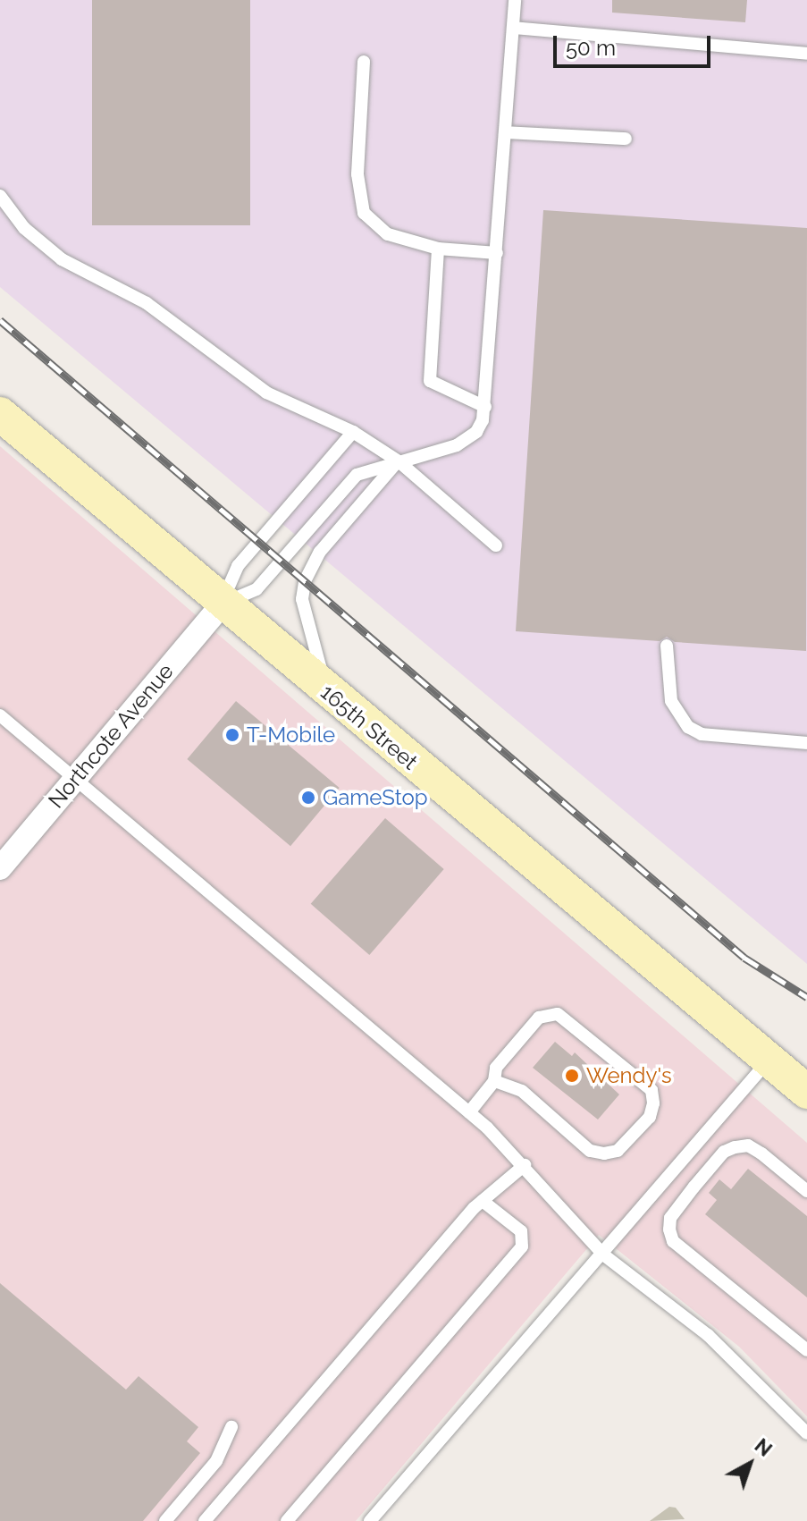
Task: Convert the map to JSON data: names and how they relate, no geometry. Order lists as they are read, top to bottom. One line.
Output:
{"streets":{"main road":["165th Street"],"street":["Northcote Avenue"]},"crossings":[["165th Street","Northcote Avenue"]],"places":["T-Mobile","GameStop","Wendy's"],"scale_bar":"50 m","north":"top right"}
